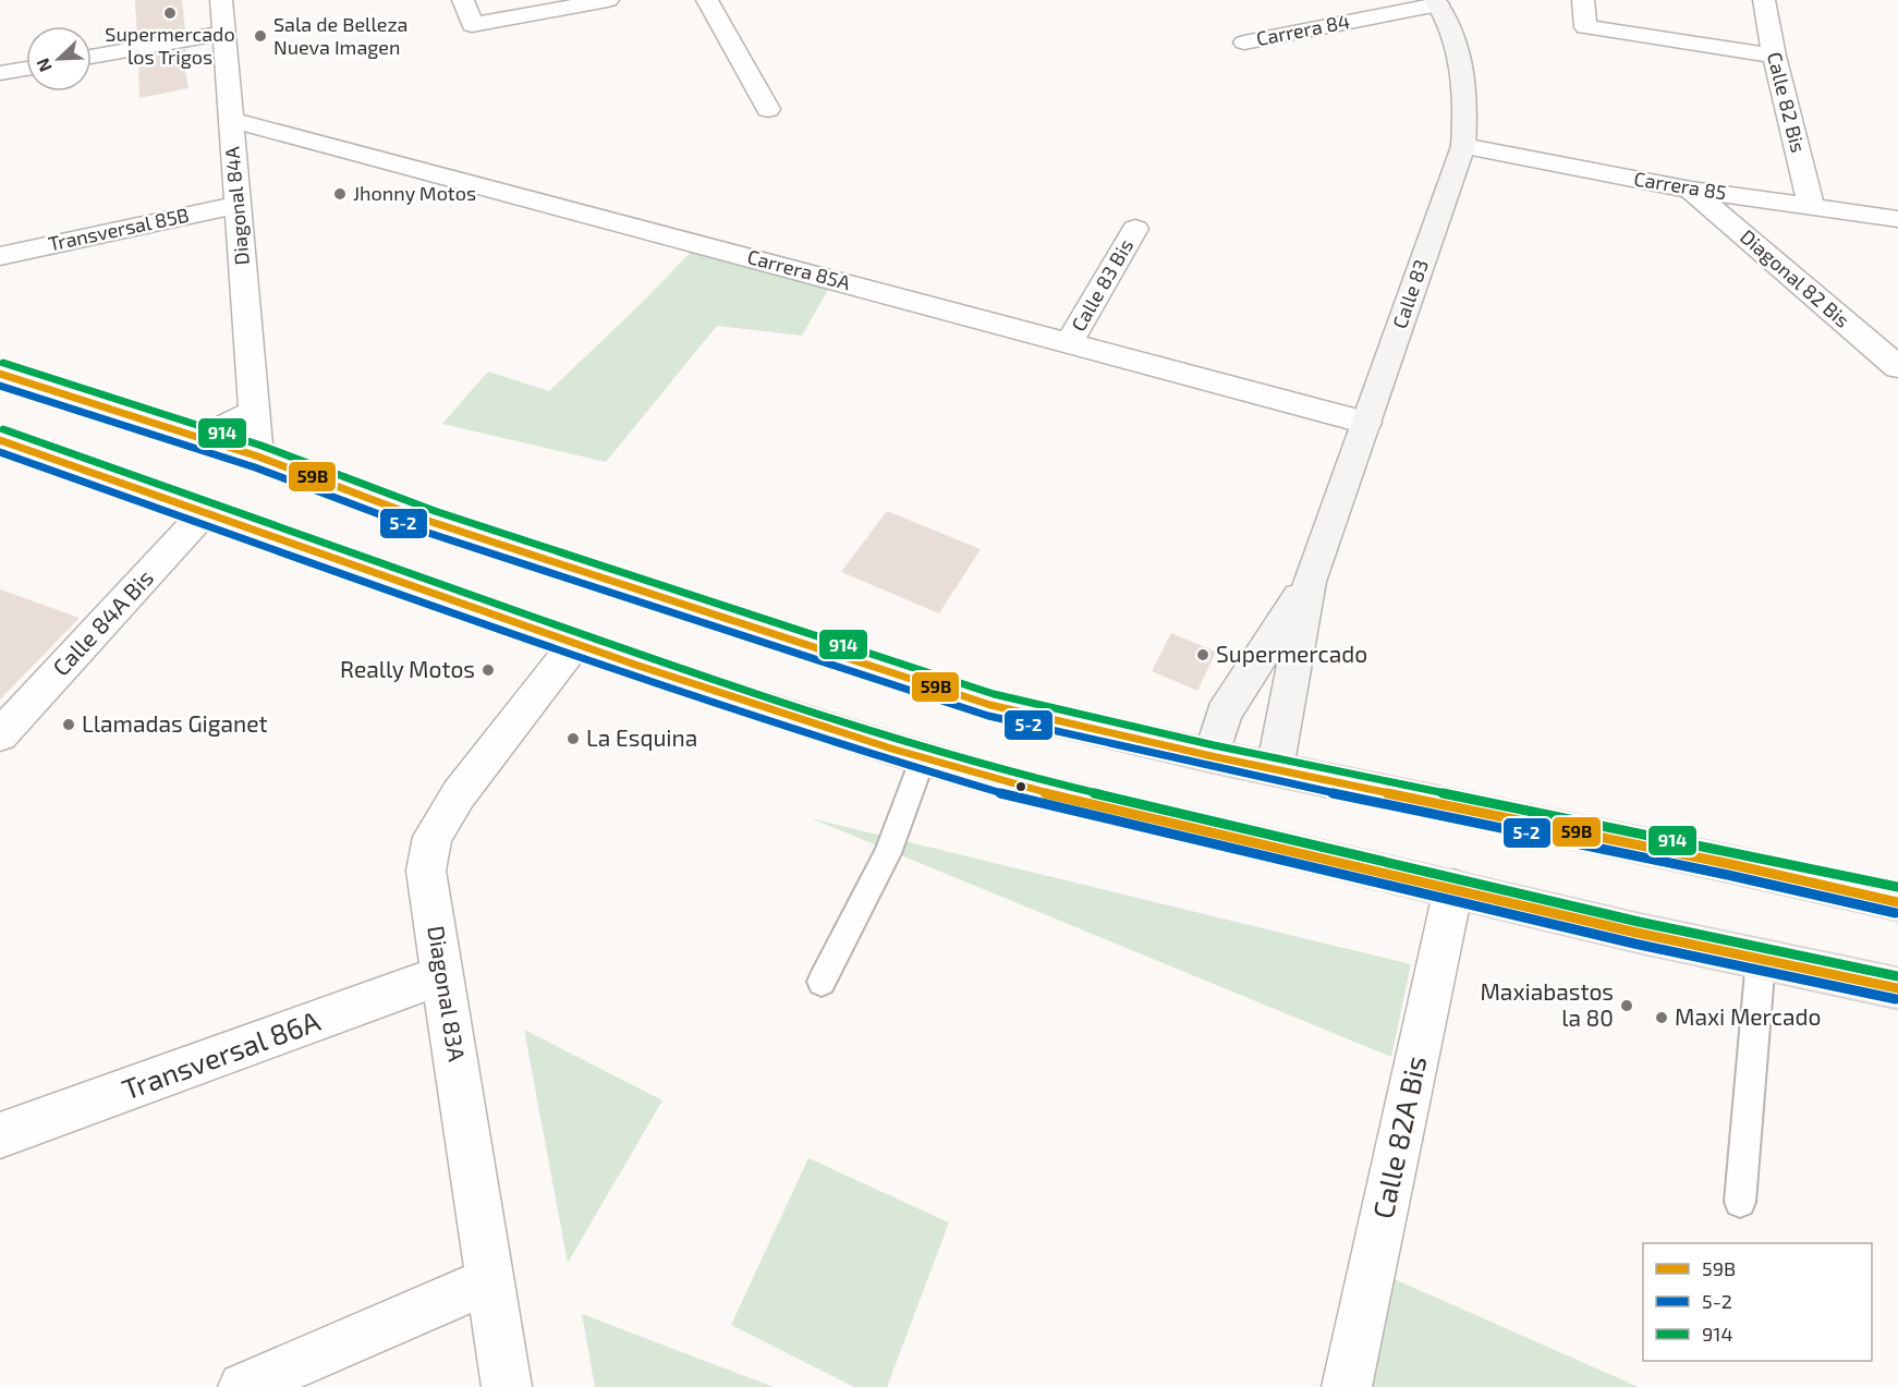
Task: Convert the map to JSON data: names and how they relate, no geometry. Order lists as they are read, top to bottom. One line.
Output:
{"streets":{"street":["Carrera 84","Calle 82 Bis","Carrera 85","Diagonal 84A","Transversal 85B","Carrera 85A","Diagonal 82 Bis","Calle 83 Bis","Calle 83","Calle 84A Bis","Diagonal 83A","Transversal 86A","Calle 82A Bis"]},"crossings":[["Carrera 84","Calle 83"],["Calle 82 Bis","Carrera 85"],["Carrera 85","Diagonal 82 Bis"],["Carrera 85","Calle 83"],["Diagonal 84A","Transversal 85B"],["Diagonal 84A","Carrera 85A"],["Carrera 85A","Calle 83 Bis"],["Carrera 85A","Calle 83"],["Diagonal 83A","Transversal 86A"]],"places":["Supermercado los Trigos","Sala de Belleza Nueva Imagen","Jhonny Motos","Supermercado","Really Motos","Llamadas Giganet","La Esquina","Maxiabastos la 80","Maxi Mercado"],"lines":["transit line 914","transit line 59B","transit line 5-2"],"legend":["59B","5-2","914"],"north":"bottom left"}
